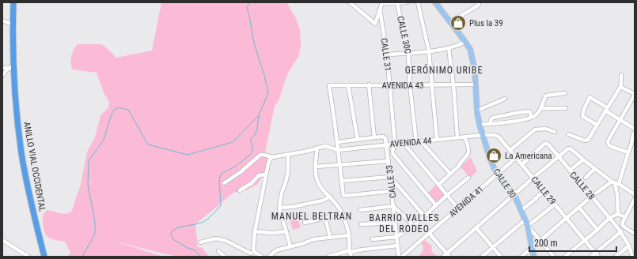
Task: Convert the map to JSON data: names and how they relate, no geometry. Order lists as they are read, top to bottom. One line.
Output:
{"streets":{"highway":["ANILLO VIAL OCCIDENTAL"],"main road":["CALLE 30"],"street":["CALLE 30C","CALLE 31","AVENIDA 43","AVENIDA 44","CALLE 33","CALLE 28","CALLE 29","AVENIDA 41"]},"crossings":[["CALLE 30C","AVENIDA 43"],["CALLE 30C","AVENIDA 44"],["CALLE 31","AVENIDA 43"],["CALLE 31","AVENIDA 44"],["AVENIDA 43","CALLE 30"],["AVENIDA 44","CALLE 33"],["AVENIDA 44","CALLE 30"],["AVENIDA 44","CALLE 29"],["CALLE 30","CALLE 29"],["CALLE 30","AVENIDA 41"],["CALLE 28","CALLE 29"],["CALLE 29","AVENIDA 41"]],"districts":["GERÓNIMO URIBE","MANUEL BELTRAN","BARRIO VALLES DEL RODEO"],"places":{"shop":["Plus la 39","La Americana"]},"scale_bar":"200 m"}
